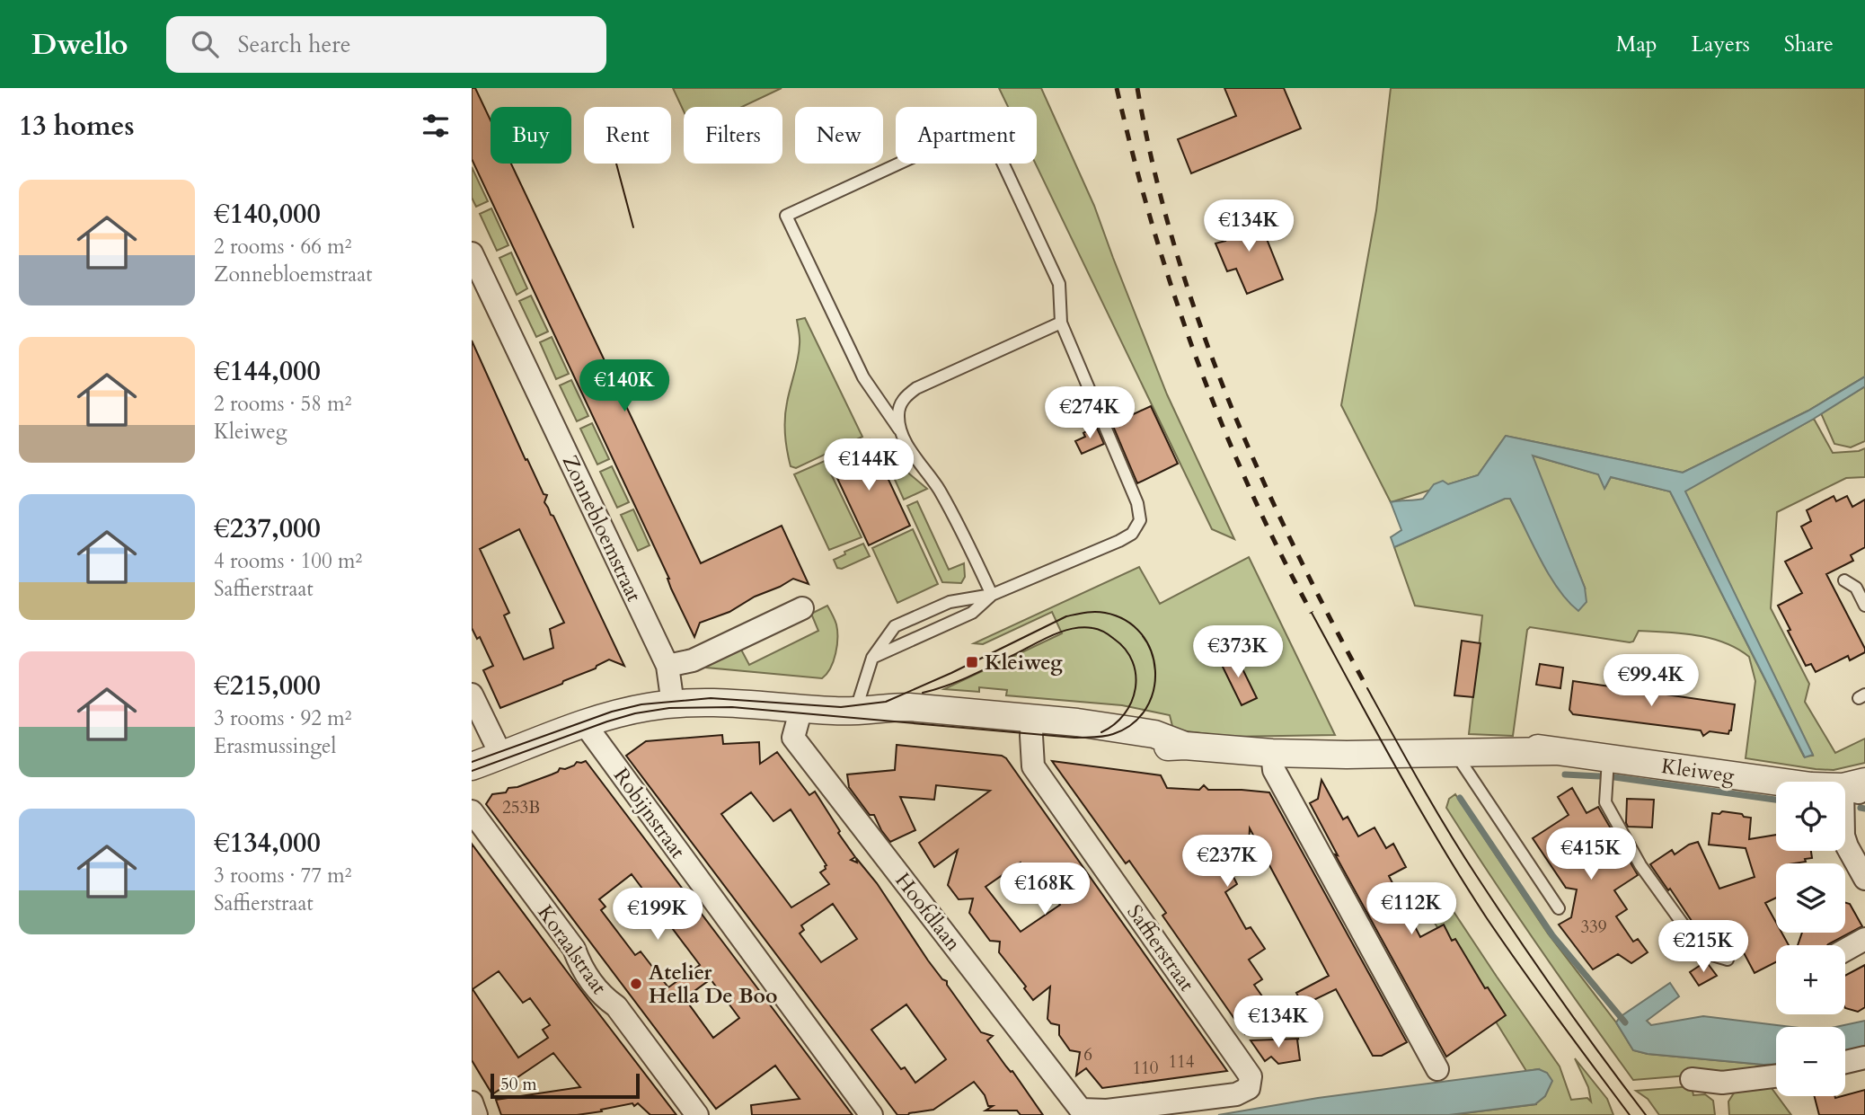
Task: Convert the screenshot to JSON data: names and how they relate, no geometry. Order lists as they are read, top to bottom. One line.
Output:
{"streets":{"street":["Zonnebloemstraat","Kleiweg","Robijnstraat","Hoofdlaan","Saffierstraat","Koraalstraat"]},"crossings":[["Zonnebloemstraat","Kleiweg"],["Kleiweg","Robijnstraat"],["Kleiweg","Hoofdlaan"],["Kleiweg","Saffierstraat"],["Hoofdlaan","Saffierstraat"]],"places":{"transit":["Kleiweg"],"other":["Atelier Hella De Boo"]},"house_numbers":["253B","339","6","114","110"],"scale_bar":"50 m","page":{"header":"Dwello","search":"Search here","nav":["Map","Layers","Share"],"heading":"13 homes","chip":["Buy","Rent","Filters","New","Apartment"],"list":[{"name":"€140,000","note":"2 rooms · 66 m² · Zonnebloemstraat"},{"name":"€144,000","note":"2 rooms · 58 m² · Kleiweg"},{"name":"€237,000","note":"4 rooms · 100 m² · Saffierstraat"},{"name":"€215,000","note":"3 rooms · 92 m² · Erasmussingel"},{"name":"€134,000","note":"3 rooms · 77 m² · Saffierstraat"}],"price":["€134K","€140K","€274K","€144K","€373K","€99.4K","€415K","€237K","€168K","€112K","€199K","€215K","€134K"],"map_buttons":["+","−"],"scale":"50 m"}}
